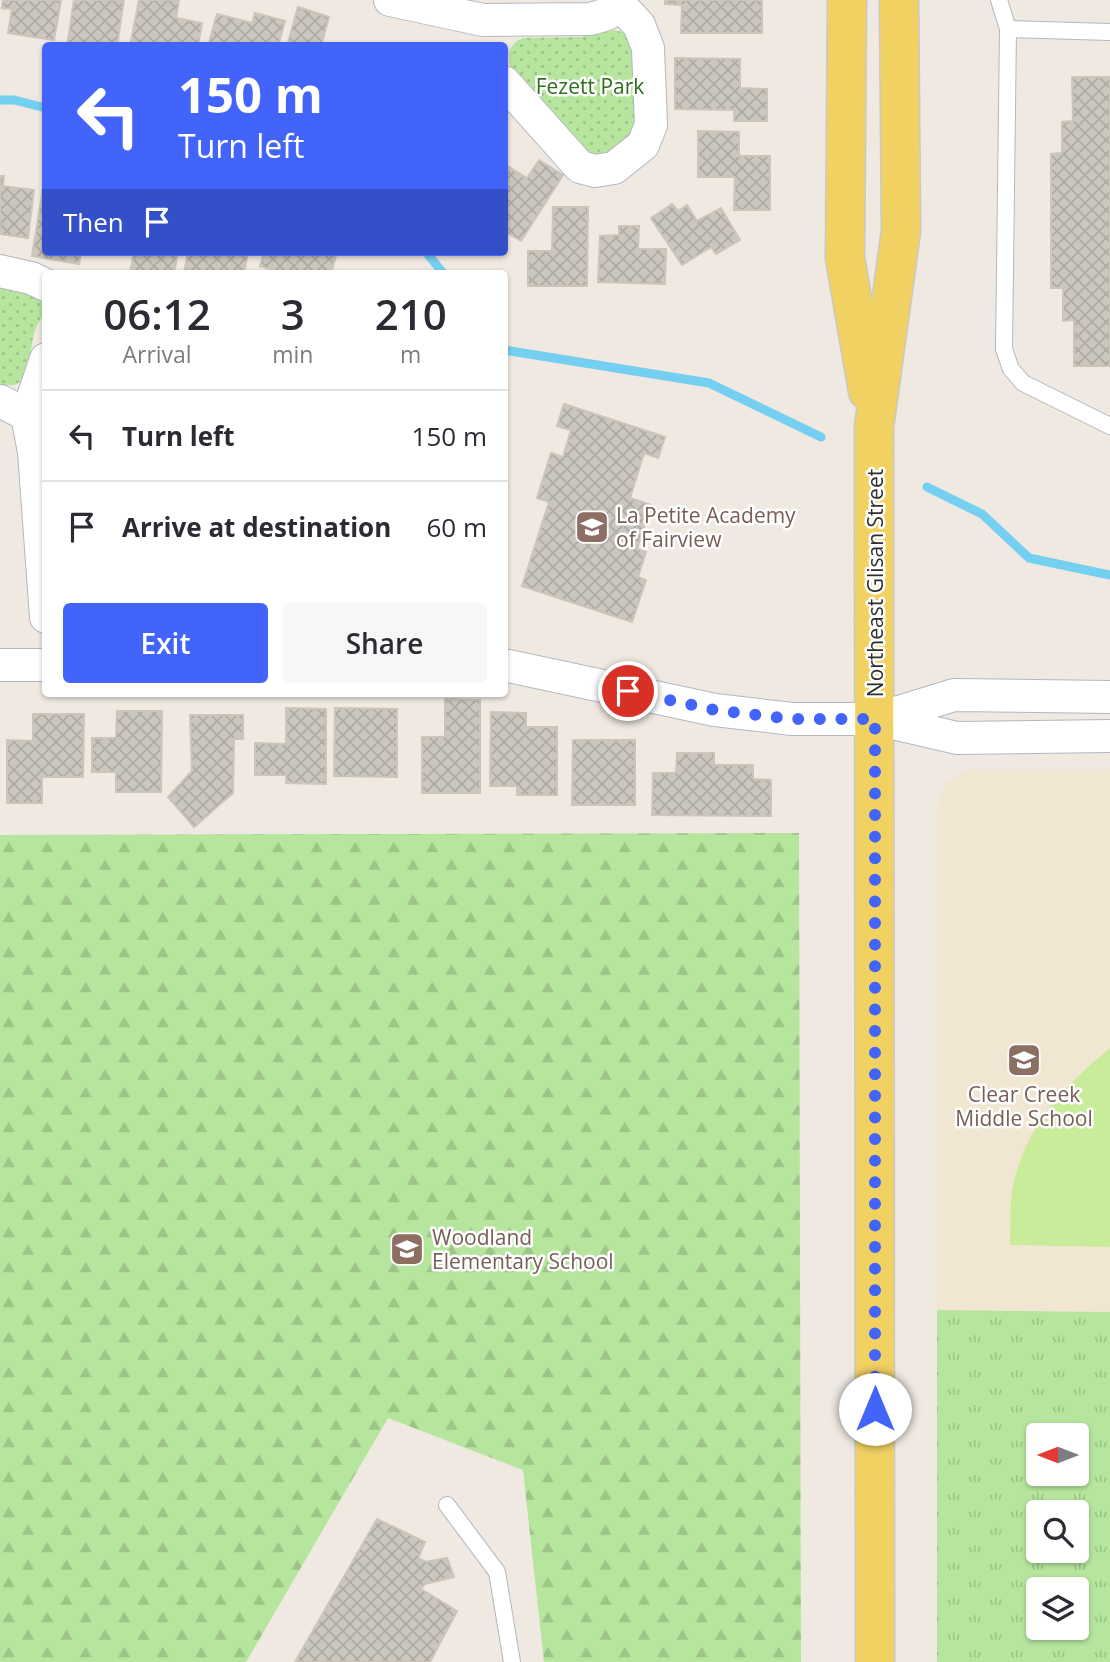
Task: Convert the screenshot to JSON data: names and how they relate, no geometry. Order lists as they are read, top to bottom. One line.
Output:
{"streets":{"main road":["Northeast Glisan Street"]},"parks":["Fezett Park"],"places":{"school or university":["La Petite Academy of Fairview","Clear Creek Middle School","Woodland Elementary School"]},"north":"left","page":{"turn":["150 m","Turn left"],"then":"Then","eta":["06:12","Arrival","3","min","210","m"],"list":[{"name":"Turn left","value":"150 m"},{"name":"Arrive at destination","value":"60 m"}],"buttons":["Exit","Share"]}}
